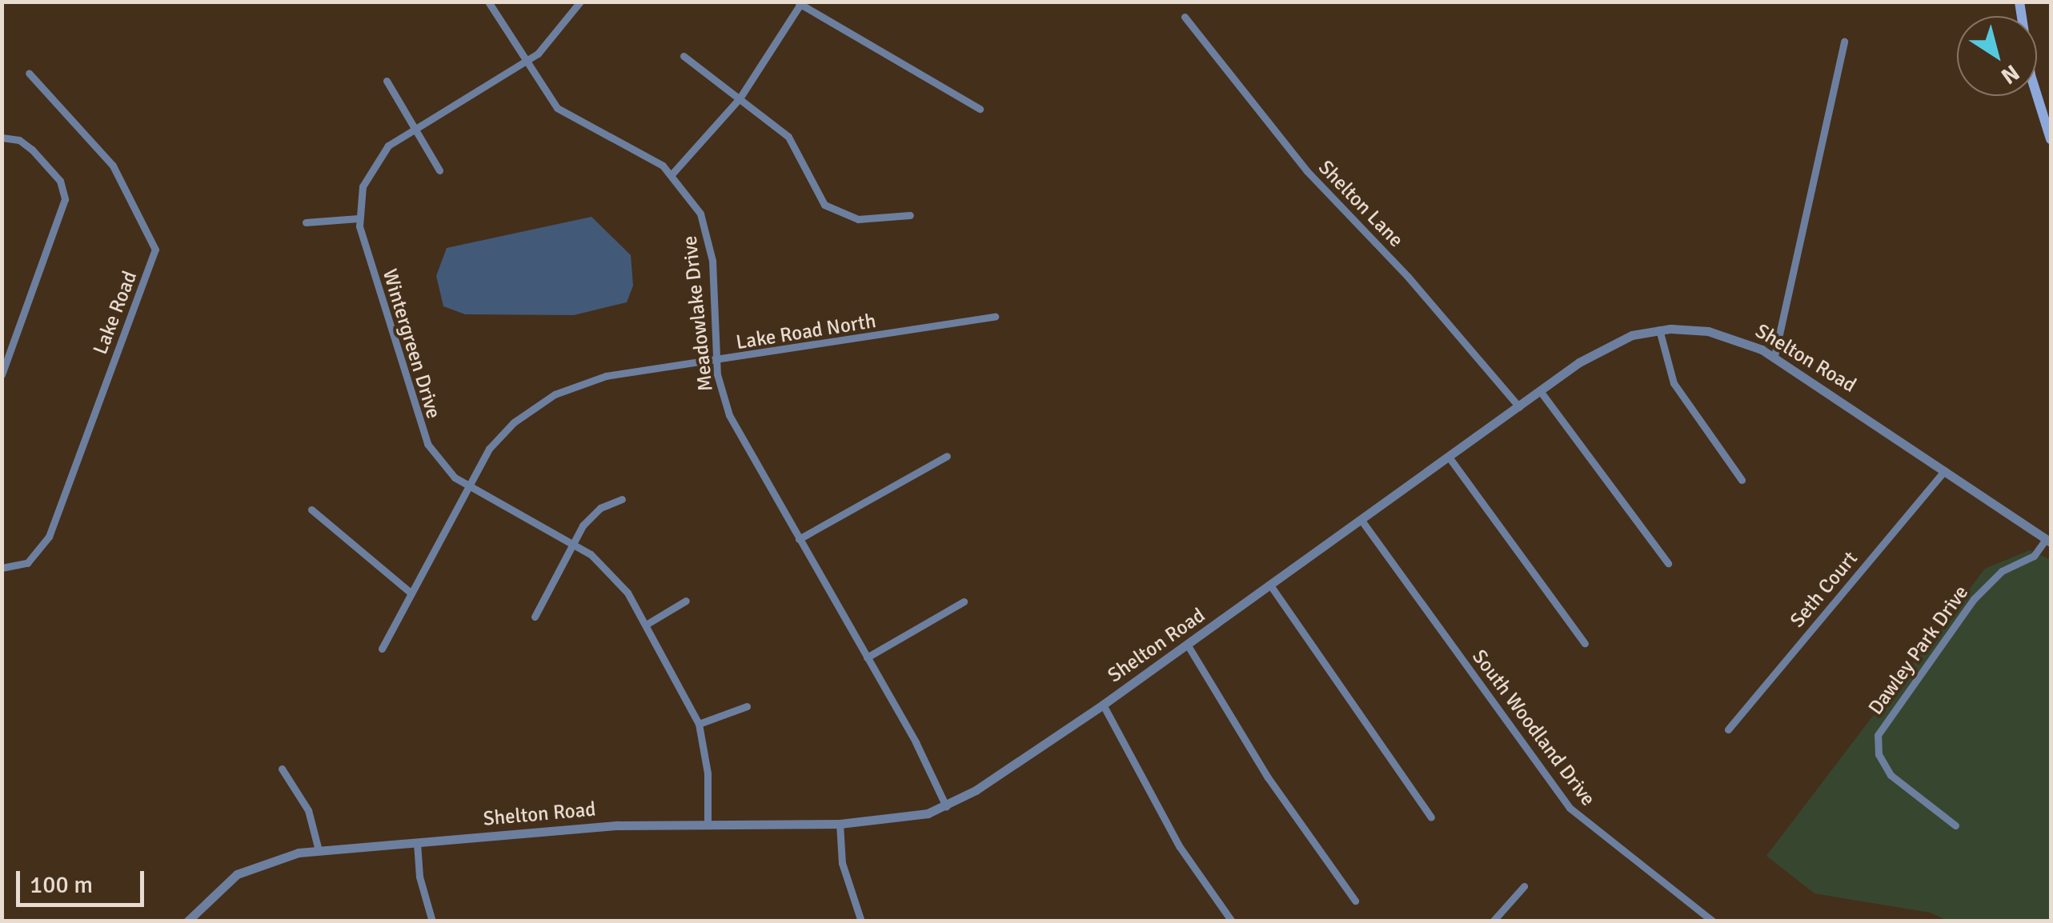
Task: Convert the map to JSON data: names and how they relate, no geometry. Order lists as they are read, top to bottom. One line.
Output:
{"streets":{"street":["Shelton Lane","Lake Road","Meadowlake Drive","Lake Road North","Wintergreen Drive","Shelton Road","Seth Court","Dawley Park Drive","South Woodland Drive"]},"crossings":[["Shelton Lane","Shelton Road"],["Meadowlake Drive","Lake Road North"],["Meadowlake Drive","Wintergreen Drive"],["Meadowlake Drive","Shelton Road"],["Lake Road North","Wintergreen Drive"],["Wintergreen Drive","Shelton Road"],["Shelton Road","Seth Court"],["Shelton Road","Dawley Park Drive"],["Shelton Road","South Woodland Drive"]],"scale_bar":"100 m","north":"bottom right"}
